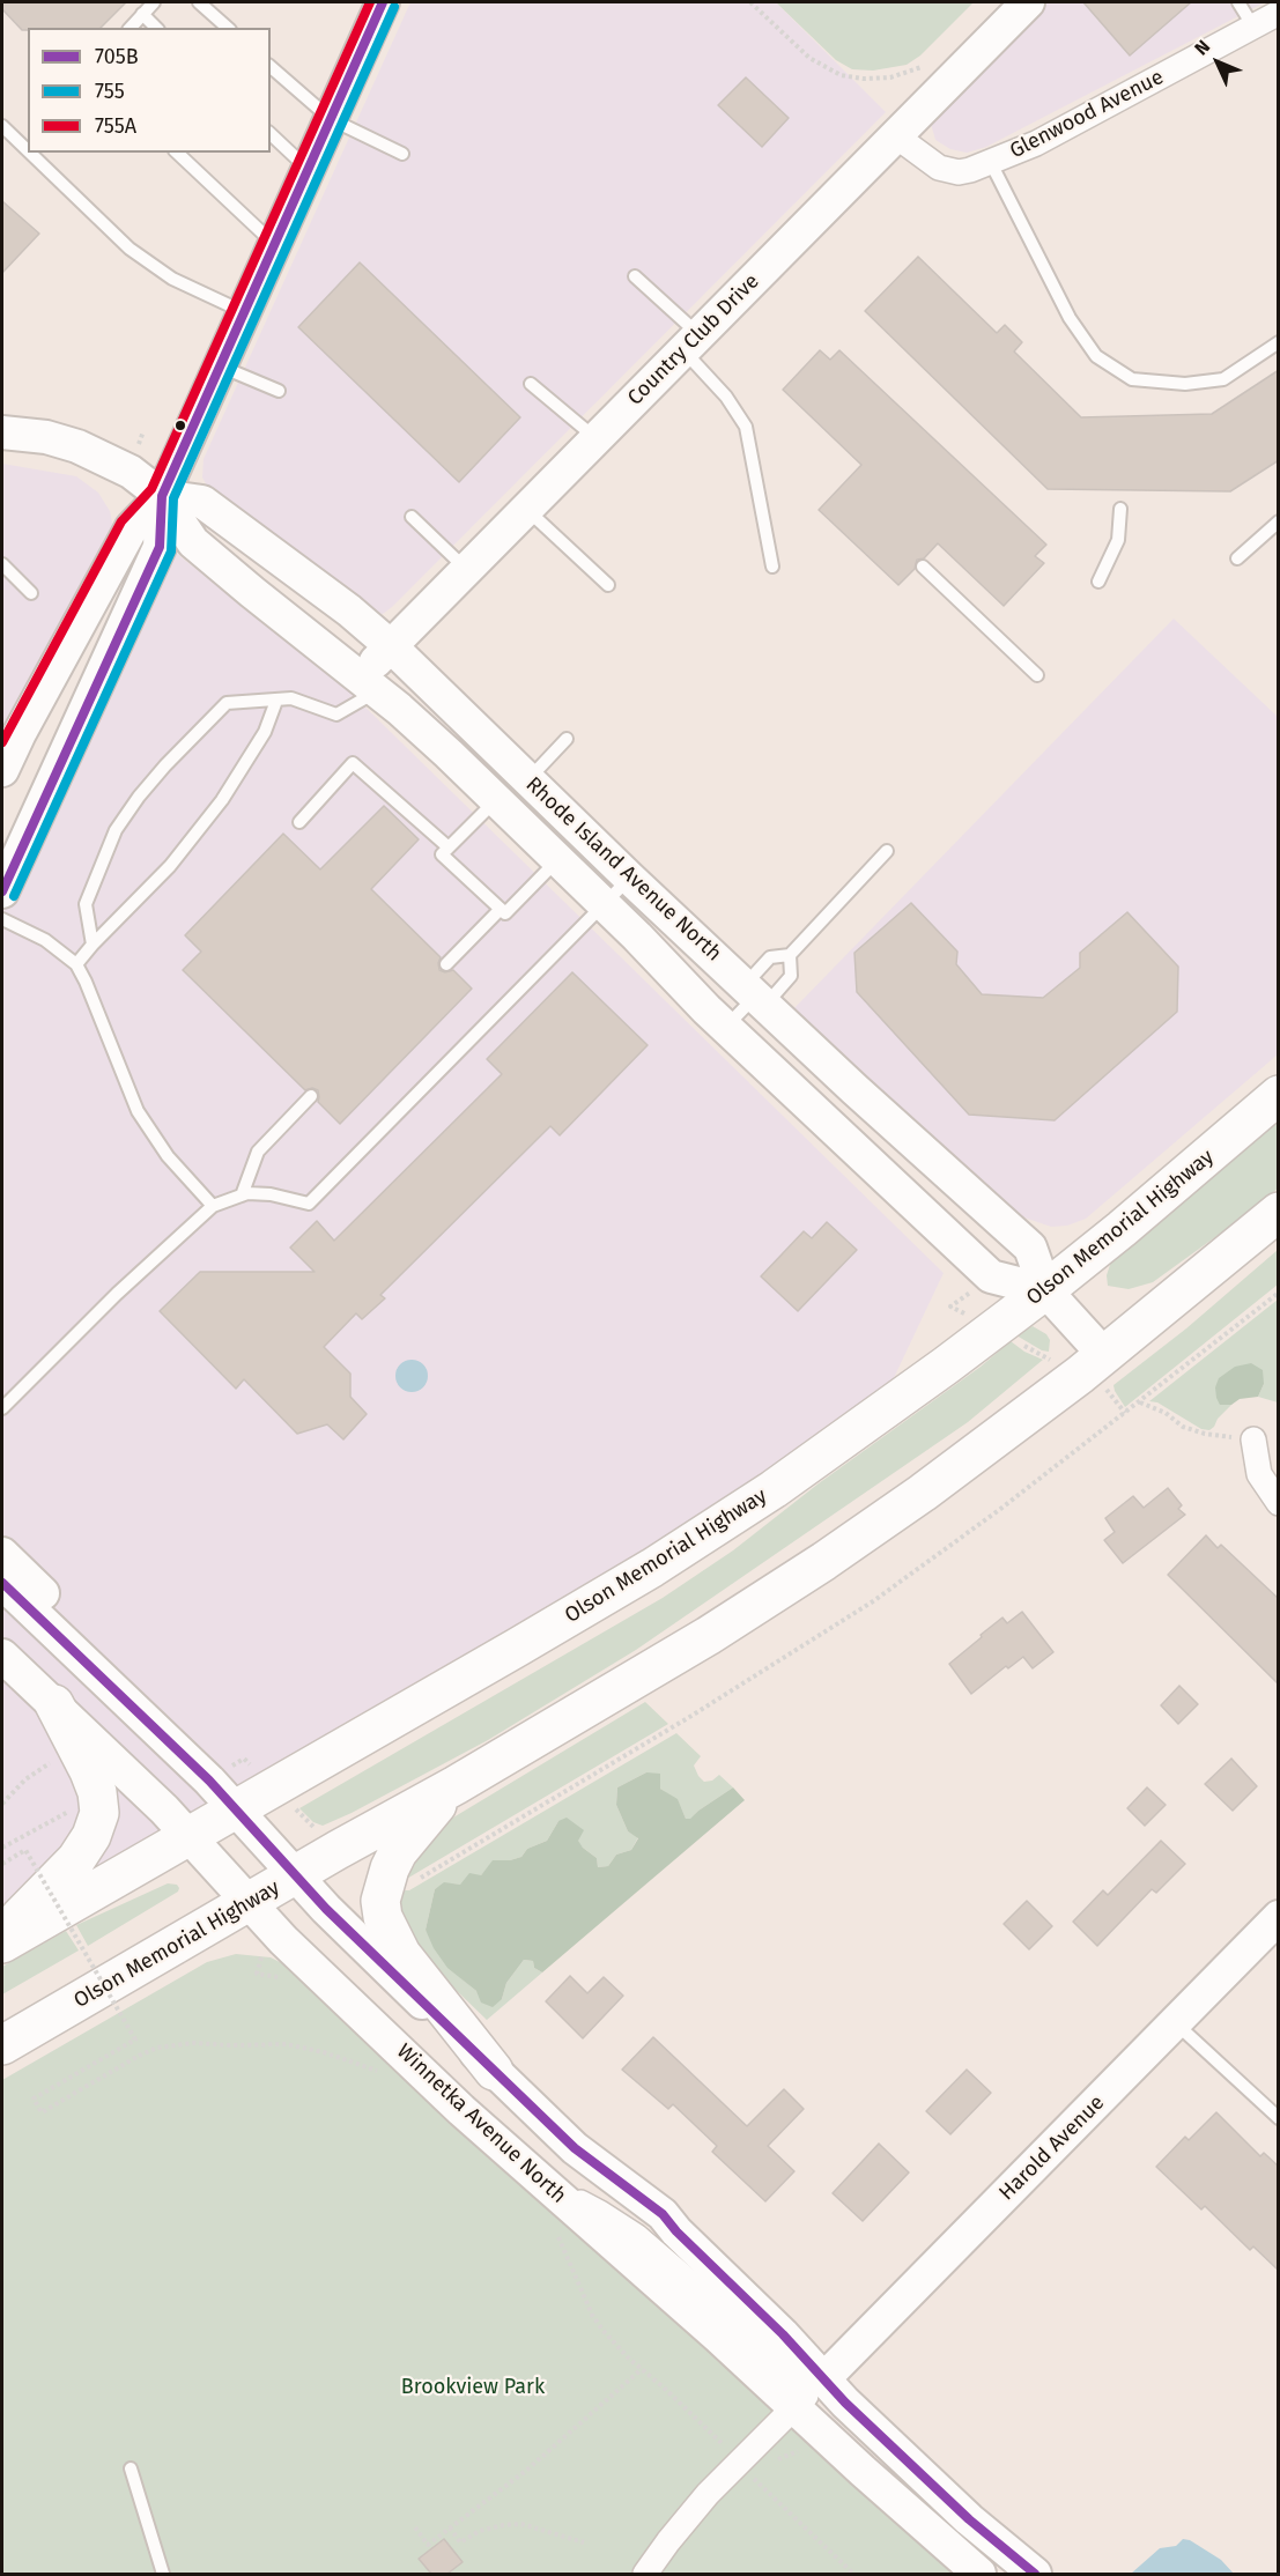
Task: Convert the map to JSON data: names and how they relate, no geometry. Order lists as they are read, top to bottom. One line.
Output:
{"streets":{"highway":["Olson Memorial Highway"],"street":["Glenwood Avenue","Country Club Drive","Rhode Island Avenue North","Winnetka Avenue North","Harold Avenue"]},"crossings":[["Glenwood Avenue","Country Club Drive"],["Country Club Drive","Rhode Island Avenue North"],["Rhode Island Avenue North","Olson Memorial Highway"],["Olson Memorial Highway","Winnetka Avenue North"]],"parks":["Brookview Park"],"lines":["transit line 705B","transit line 755A","transit line 755"],"legend":["705B","755","755A"],"north":"top left"}
